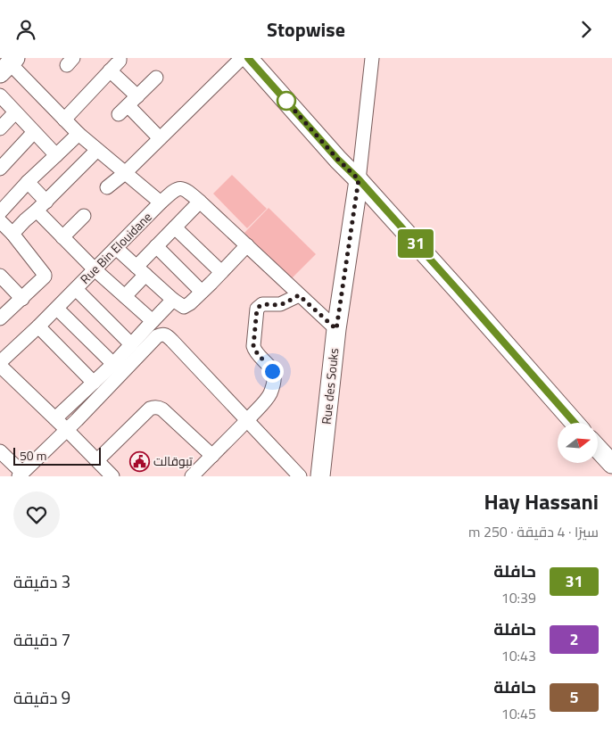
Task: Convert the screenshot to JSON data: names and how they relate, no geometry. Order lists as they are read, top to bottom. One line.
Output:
{"streets":{"street":["Rue Bin Elouidane","Rue des Souks"]},"places":{"public building":["تبوقالت"]},"lines":["bus line 31"],"scale_bar":"50 m","north":"right","page":{"header":"Stopwise","on_map":"31","scale":"50 m","heading":["Hay Hassani","سيرًا · 4 دقيقة · 250 m"],"list":[{"mark":"31","name":"حافلة","note":"10:39","value":"3 دقيقة"},{"mark":"2","name":"حافلة","note":"10:43","value":"7 دقيقة"},{"mark":"5","name":"حافلة","note":"10:45","value":"9 دقيقة"}]}}
